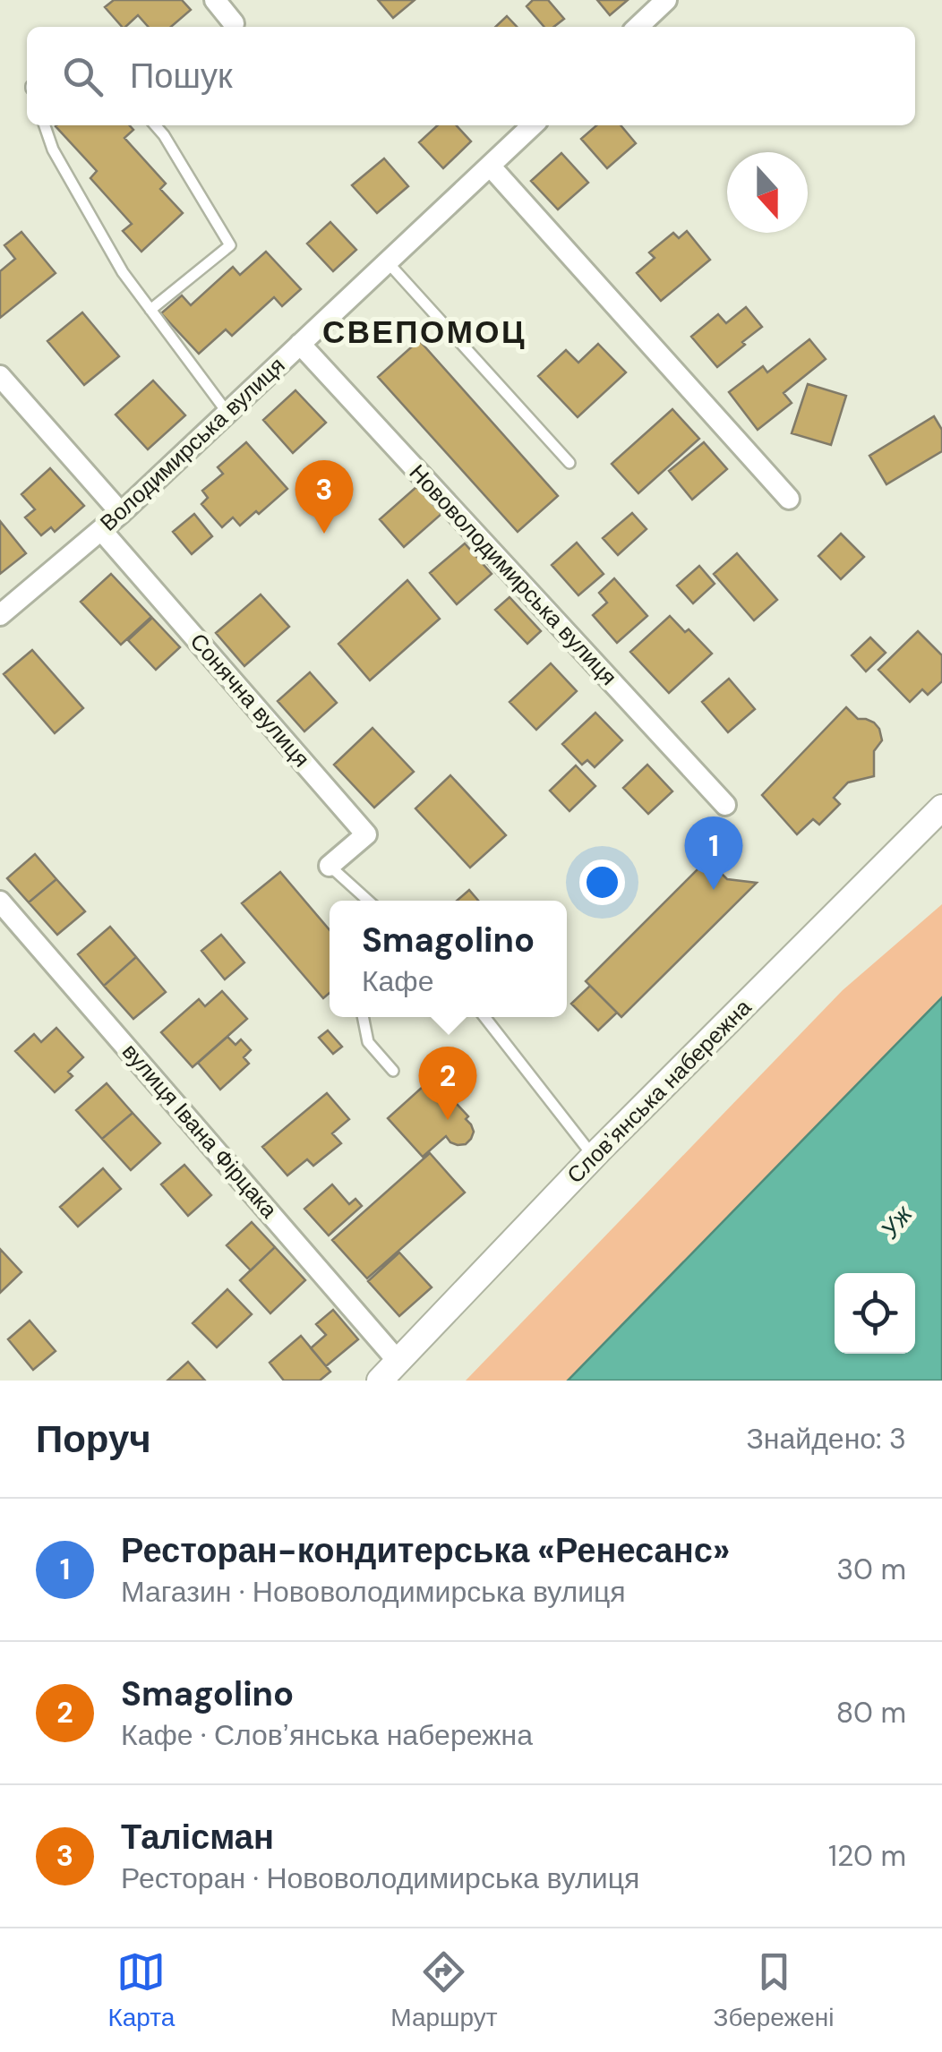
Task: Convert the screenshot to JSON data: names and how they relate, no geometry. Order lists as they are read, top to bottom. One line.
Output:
{"streets":{"street":["Володимирська вулиця","Нововолодимирська вулиця","Сонячна вулиця","Словʼянська набережна","вулиця Івана Фірцака"]},"crossings":[["Володимирська вулиця","Нововолодимирська вулиця"],["Володимирська вулиця","Сонячна вулиця"],["Словʼянська набережна","вулиця Івана Фірцака"]],"districts":["СВЕПОМОЦ"],"water":["Уж"],"north":"bottom","page":{"search":"Пошук","pins":["3","1","2"],"popup":["Smagolino","Кафе"],"heading":["Поруч","Знайдено: 3"],"list":[{"mark":"1","name":"Ресторан-кондитерська «Ренесанс»","note":"Магазин · Нововолодимирська вулиця","value":"30 m"},{"mark":"2","name":"Smagolino","note":"Кафе · Словʼянська набережна","value":"80 m"},{"mark":"3","name":"Талісман","note":"Ресторан · Нововолодимирська вулиця","value":"120 m"}],"nav":["Карта","Маршрут","Збережені"]}}
